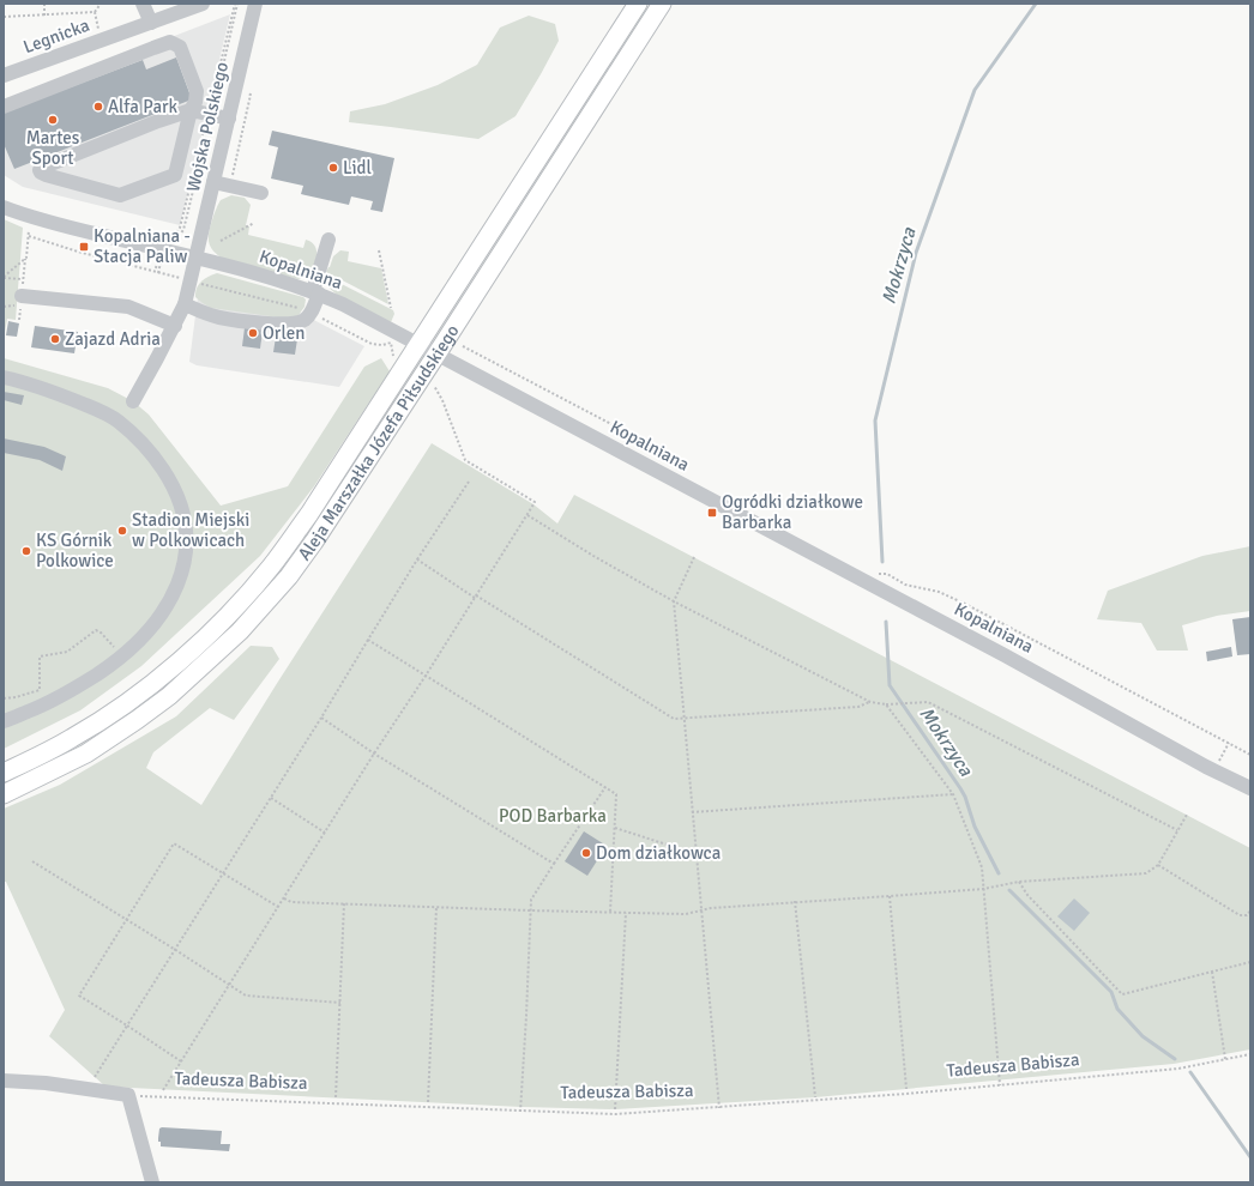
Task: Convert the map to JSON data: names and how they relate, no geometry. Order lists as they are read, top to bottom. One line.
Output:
{"streets":{"main road":["Aleja Marszałka Józefa Piłsudskiego"],"street":["Legnicka","Wojska Polskiego","Kopalniana"],"path":["Tadeusza Babisza"]},"crossings":[["Wojska Polskiego","Kopalniana"],["Kopalniana","Aleja Marszałka Józefa Piłsudskiego"]],"water":["Mokrzyca"],"parks":["POD Barbarka"],"places":{"other":["Alfa Park","Martes Sport","Lidl","Orlen","Zajazd Adria","Stadion Miejski w Polkowicach","KS Górnik Polkowice","Dom działkowca"],"transit":["Kopalniana - Stacja Paliw","Ogródki działkowe Barbarka"]}}
